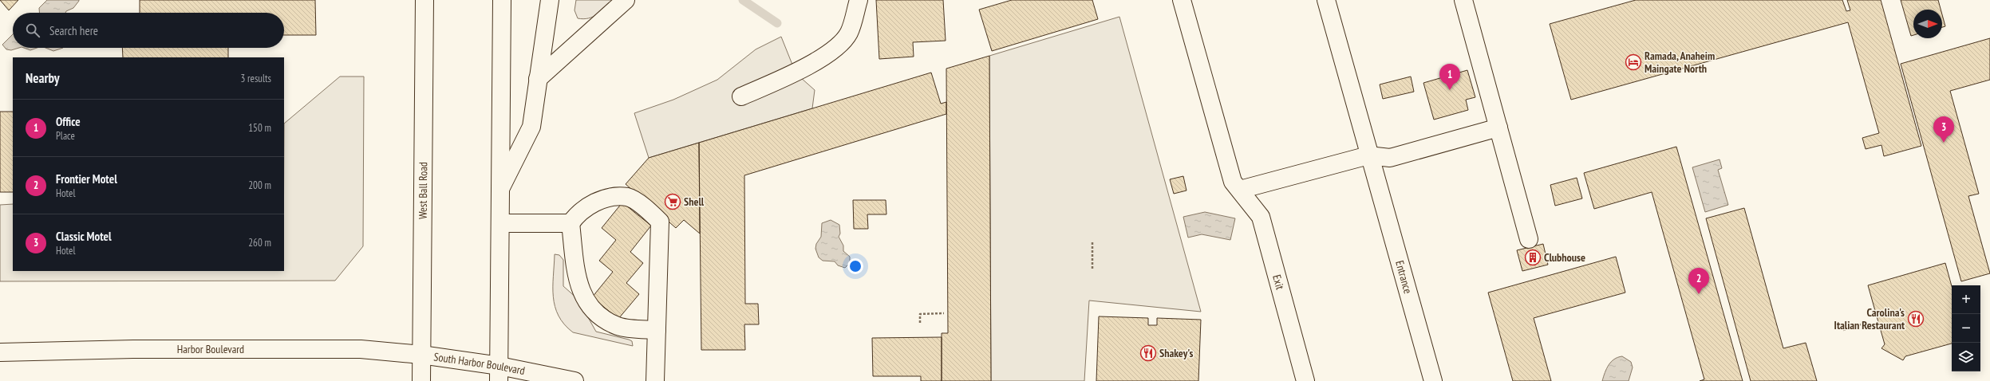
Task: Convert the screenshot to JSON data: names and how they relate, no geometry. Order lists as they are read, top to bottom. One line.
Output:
{"streets":{"main road":["West Ball Road","Entrance","Exit","Harbor Boulevard","South Harbor Boulevard"]},"crossings":[["West Ball Road","Harbor Boulevard"],["West Ball Road","South Harbor Boulevard"],["Harbor Boulevard","South Harbor Boulevard"]],"places":{"hotel":["Ramada, Anaheim Maingate North"],"supermarket":["Shell"],"building":["Clubhouse"],"restaurant":["Carolina's Italian Restaurant","Shakey's"]},"north":"right","page":{"search":"Search here","heading":["Nearby","3 results"],"pins":["1","3","2"],"list":[{"mark":"1","name":"Office","note":"Place","value":"150 m"},{"mark":"2","name":"Frontier Motel","note":"Hotel","value":"200 m"},{"mark":"3","name":"Classic Motel","note":"Hotel","value":"260 m"}],"map_buttons":["+","−"]}}
